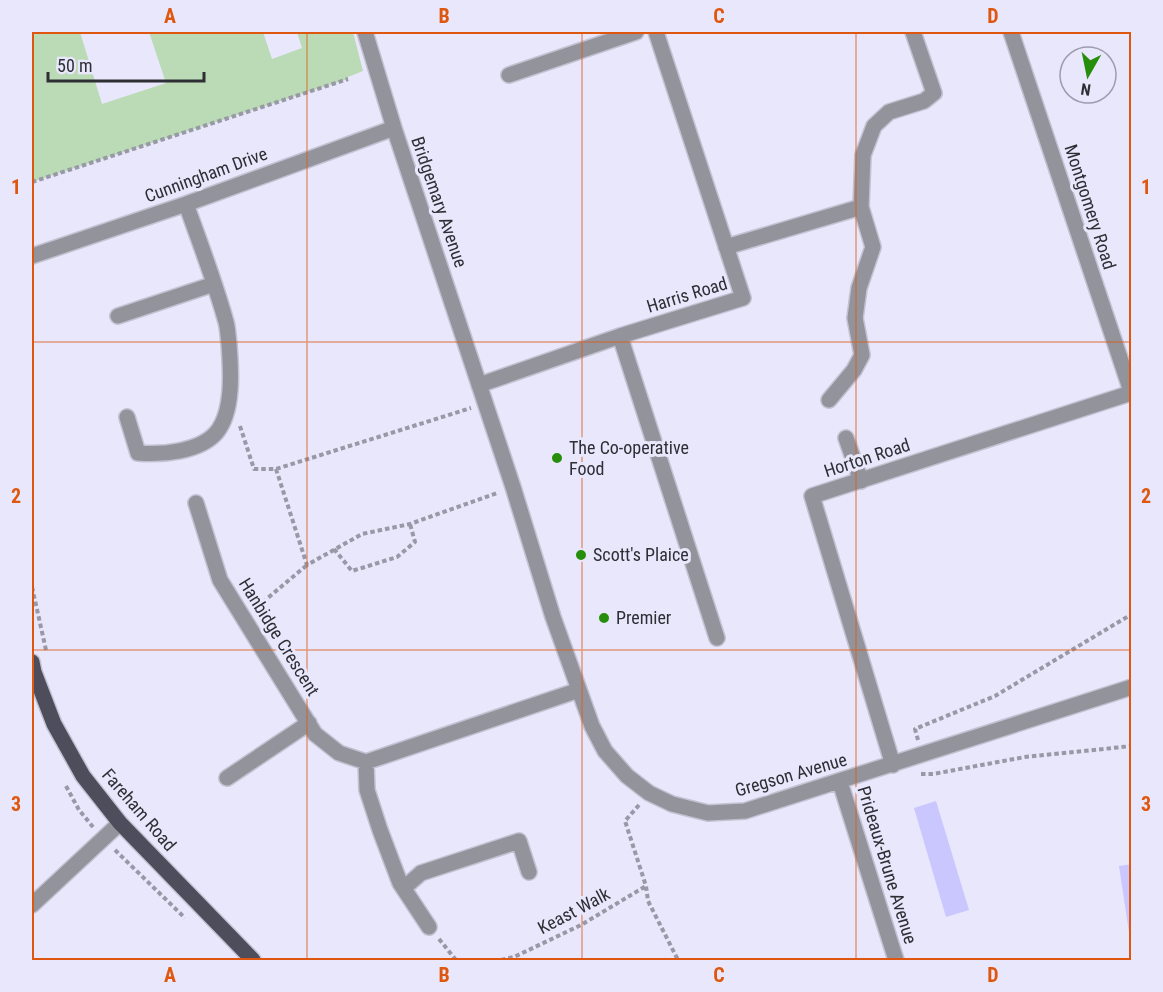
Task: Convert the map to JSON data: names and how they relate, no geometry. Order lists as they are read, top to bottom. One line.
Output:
{"streets":{"main road":["Fareham Road"],"street":["Cunningham Drive","Bridgemary Avenue","Montgomery Road","Harris Road","Horton Road","Hanbidge Crescent","Gregson Avenue","Prideaux-Brune Avenue"],"path":["Keast Walk"]},"crossings":[["Cunningham Drive","Bridgemary Avenue"],["Bridgemary Avenue","Harris Road"],["Bridgemary Avenue","Gregson Avenue"],["Montgomery Road","Horton Road"],["Harris Road","Gregson Avenue"],["Horton Road","Gregson Avenue"],["Gregson Avenue","Prideaux-Brune Avenue"]],"places":["The Co-operative Food","Scott's Plaice","Premier"],"scale_bar":"50 m","north":"bottom","grid":{"columns":["A","B","C","D"],"rows":["1","2","3"]}}
